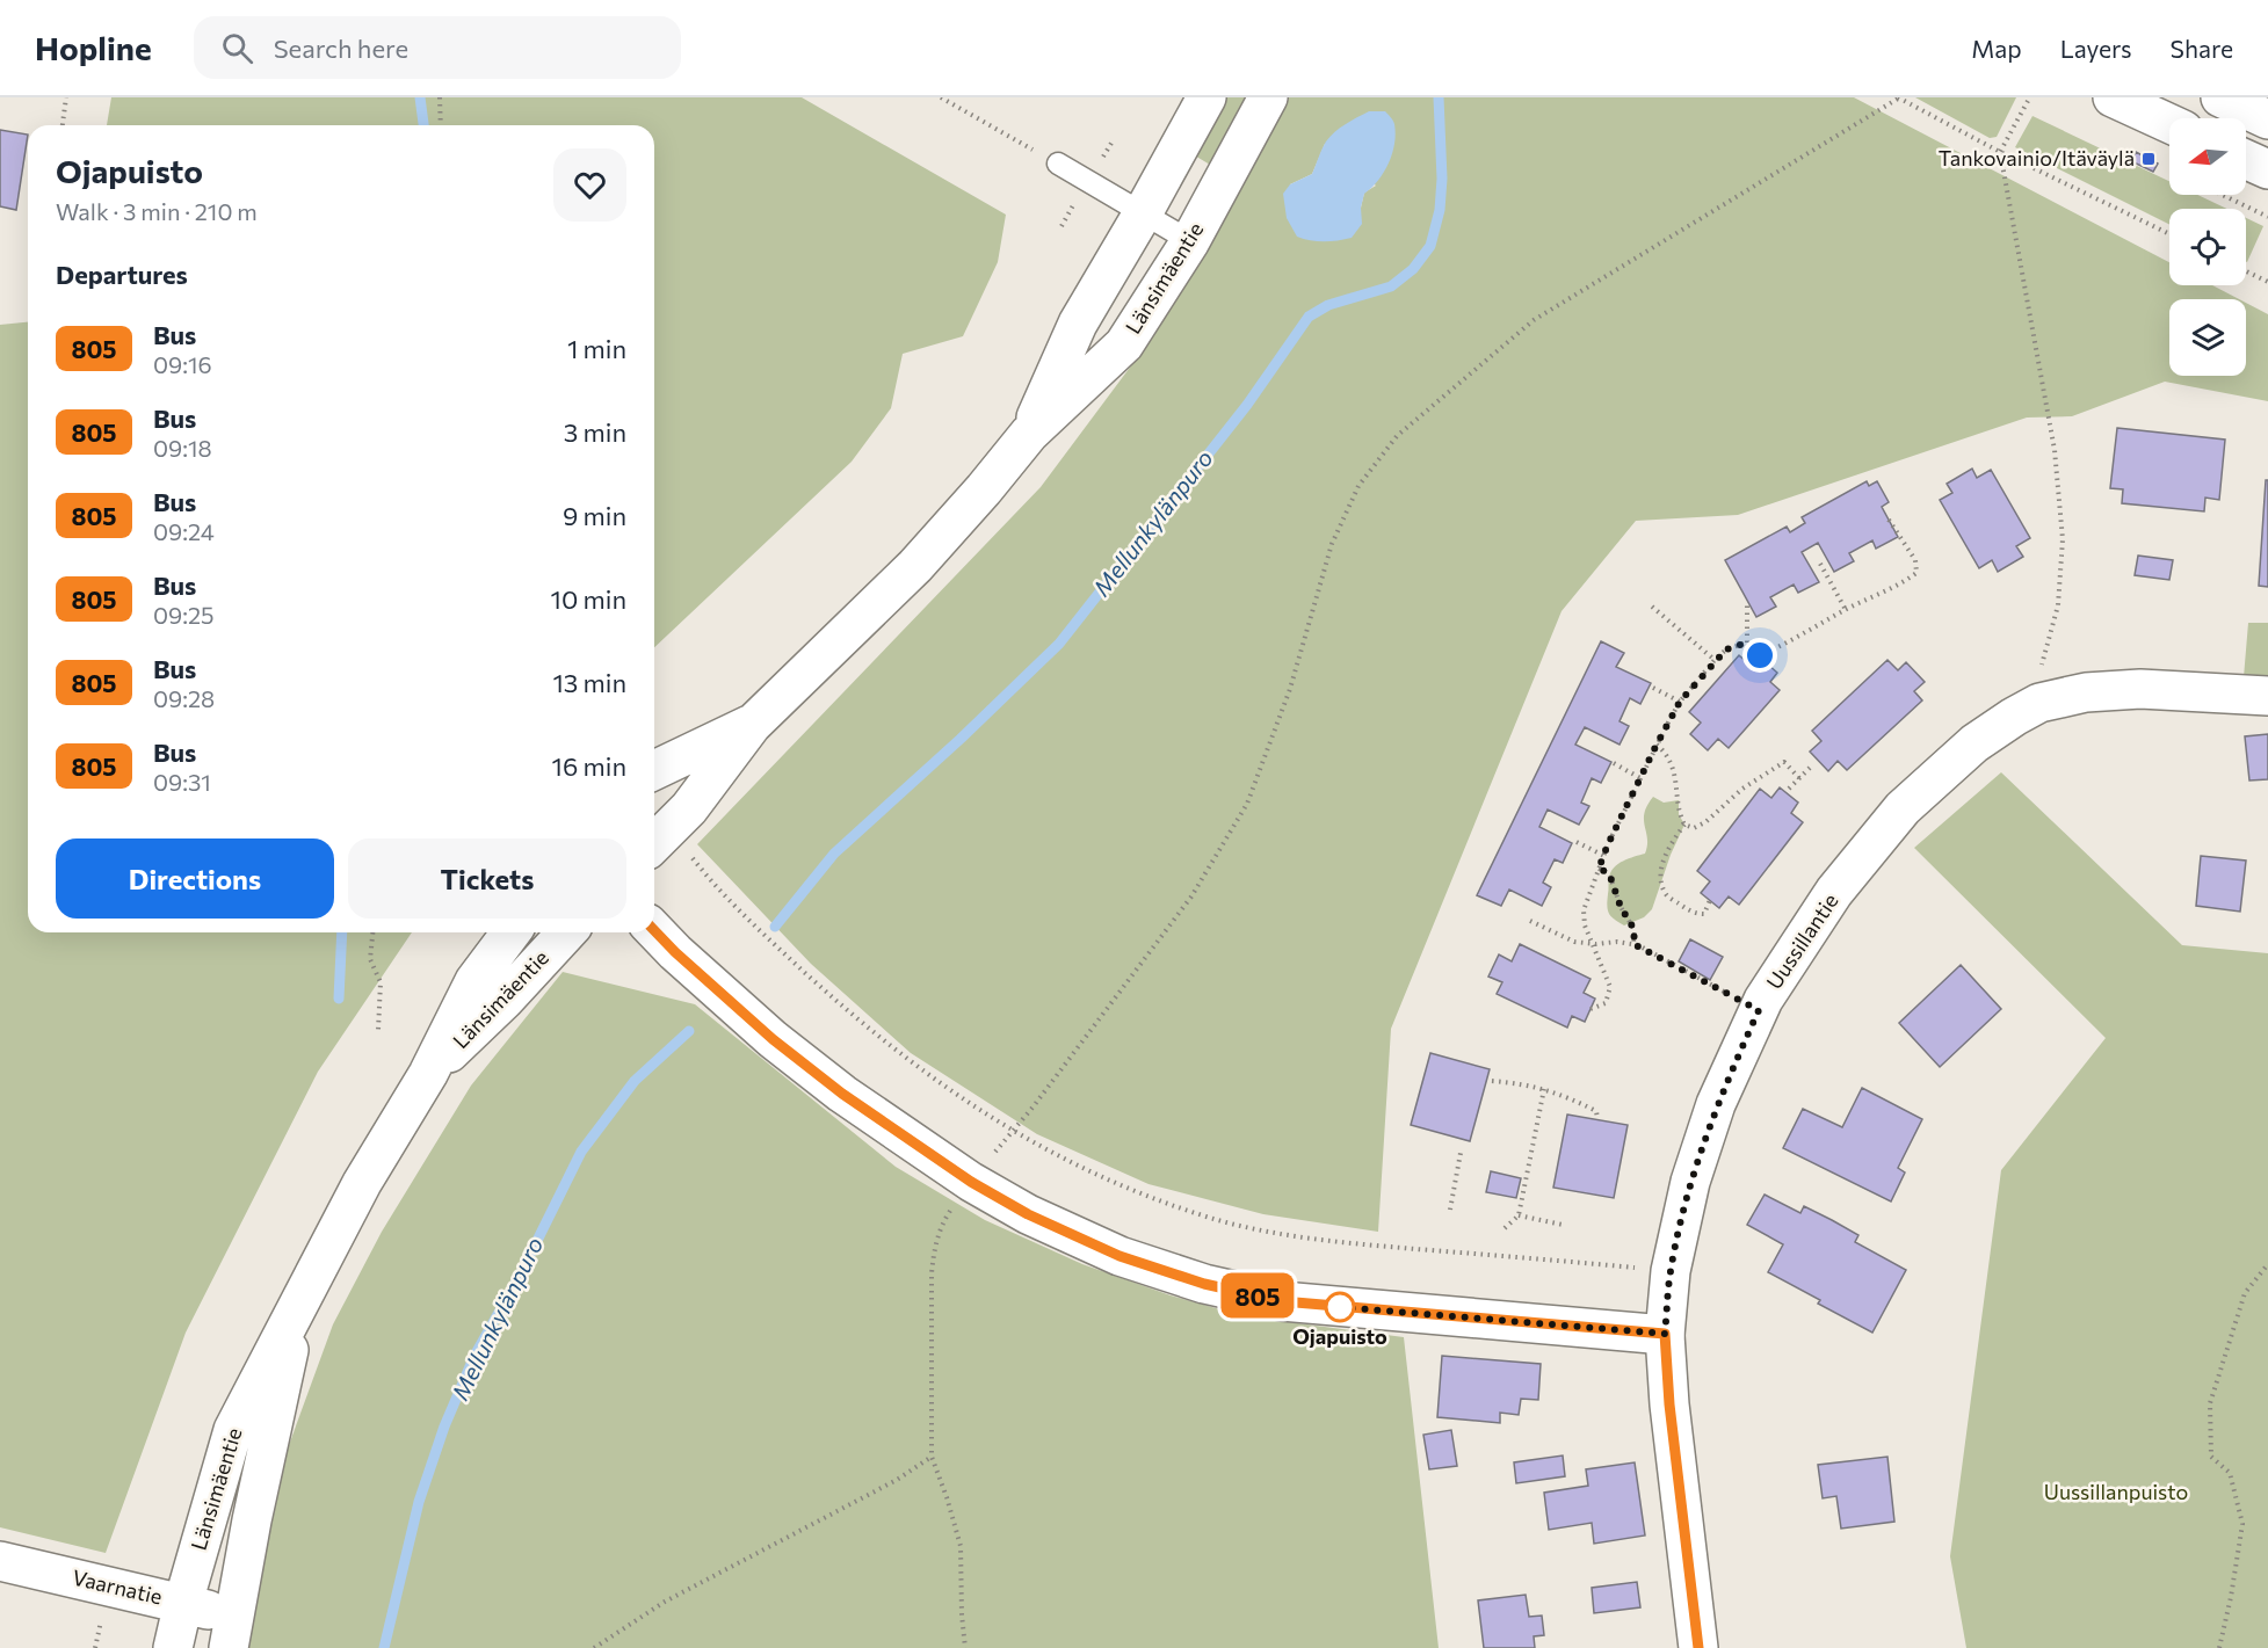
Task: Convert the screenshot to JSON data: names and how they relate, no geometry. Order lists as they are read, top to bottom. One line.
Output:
{"streets":{"main road":["Länsimäentie","Uussillantie","Vaarnatie"]},"crossings":[["Länsimäentie","Vaarnatie"]],"water":["Mellunkylänpuro"],"parks":["Uussillanpuisto"],"places":{"transit":["Tankovainio/Itäväylä"],"other":["Ojapuisto"]},"lines":["bus line 805"],"north":"left","page":{"header":"Hopline","search":"Search here","nav":["Map","Layers","Share"],"on_map":"805","heading":[["Ojapuisto","Walk · 3 min · 210 m"],"Departures"],"list":[{"mark":"805","name":"Bus","note":"09:16","value":"1 min"},{"mark":"805","name":"Bus","note":"09:18","value":"3 min"},{"mark":"805","name":"Bus","note":"09:24","value":"9 min"},{"mark":"805","name":"Bus","note":"09:25","value":"10 min"},{"mark":"805","name":"Bus","note":"09:28","value":"13 min"},{"mark":"805","name":"Bus","note":"09:31","value":"16 min"}],"buttons":["Directions","Tickets"]}}
